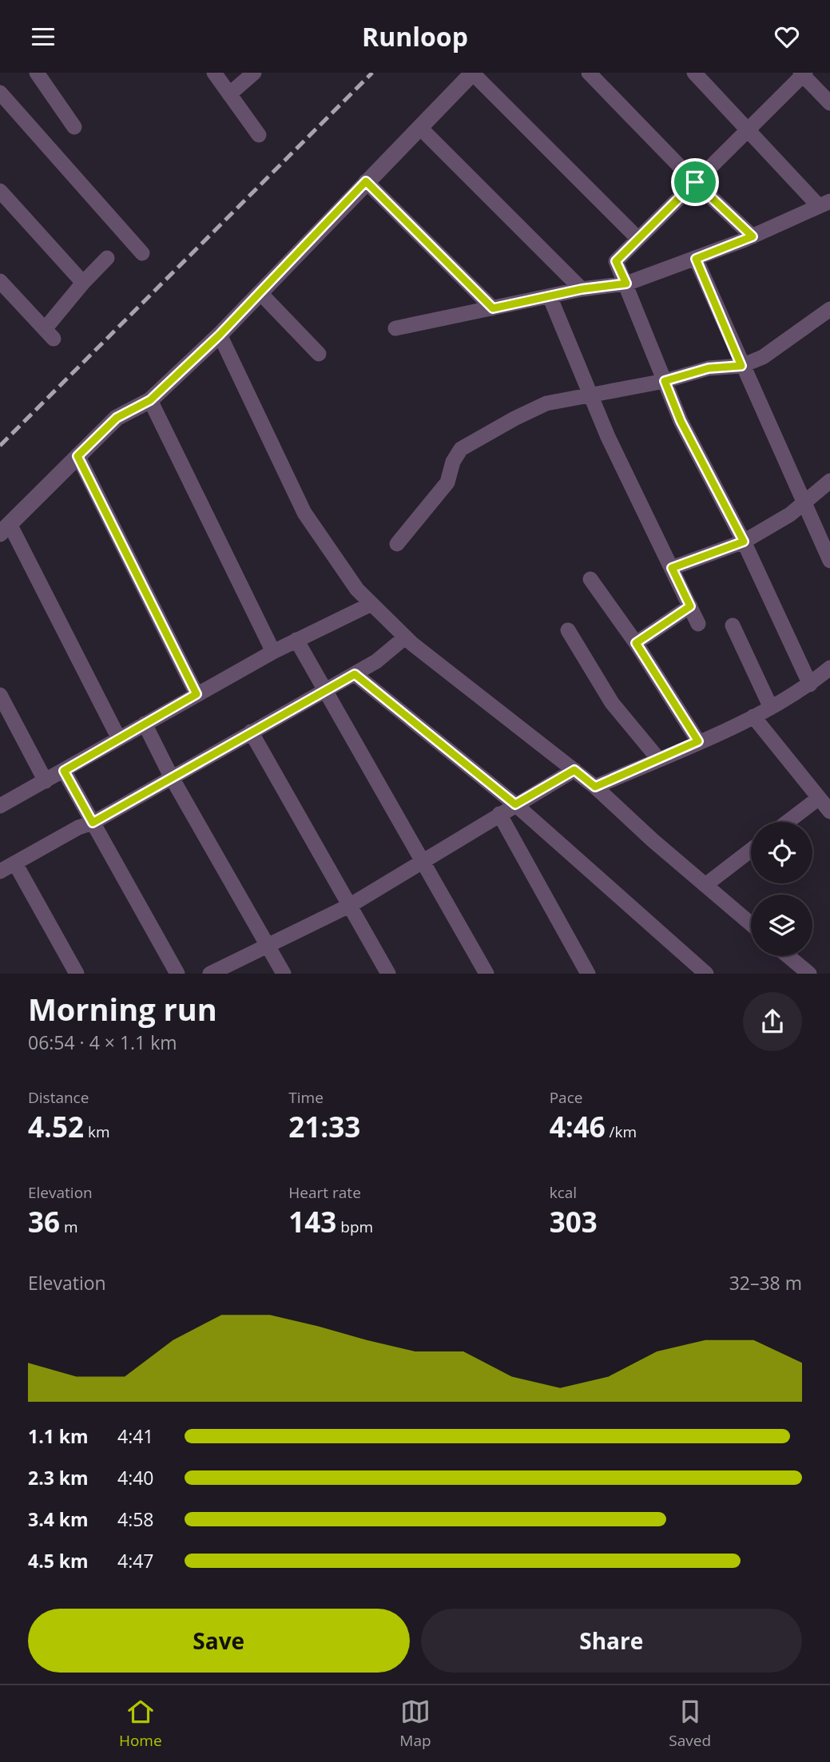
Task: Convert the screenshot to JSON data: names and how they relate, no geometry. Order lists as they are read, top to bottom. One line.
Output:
{"page":{"header":"Runloop","heading":["Morning run","06:54 · 4 × 1.1 km"],"stats":[["Distance","4.52 km"],["Time","21:33"],["Pace","4:46 /km"],["Elevation","36 m"],["Heart rate","143 bpm"],["kcal","303"]],"chart":["Elevation","32–38 m"],"list":[{"name":"1.1 km","note":"4:41"},{"name":"2.3 km","note":"4:40"},{"name":"3.4 km","note":"4:58"},{"name":"4.5 km","note":"4:47"}],"buttons":["Save","Share"],"tabs":["Home","Map","Saved"]}}
